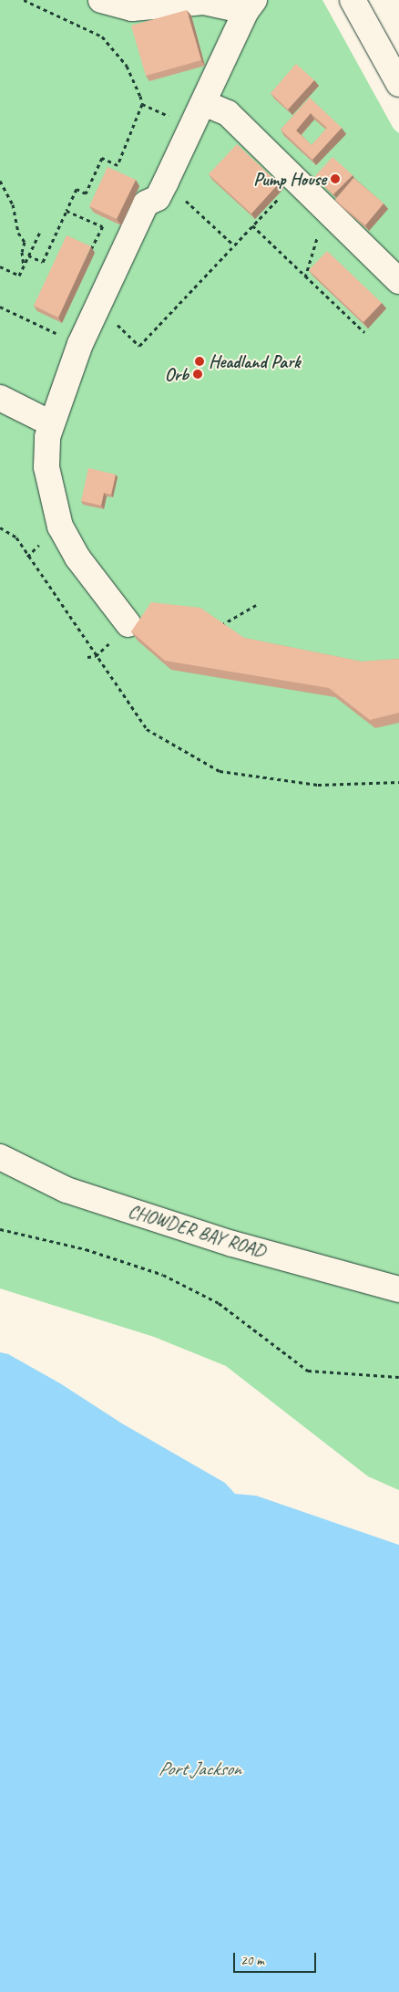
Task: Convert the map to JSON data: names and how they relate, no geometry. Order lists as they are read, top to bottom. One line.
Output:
{"streets":{"street":["CHOWDER BAY ROAD"]},"water":["Port Jackson"],"places":["Pump House","Headland Park","Orb"],"scale_bar":"20 m"}
